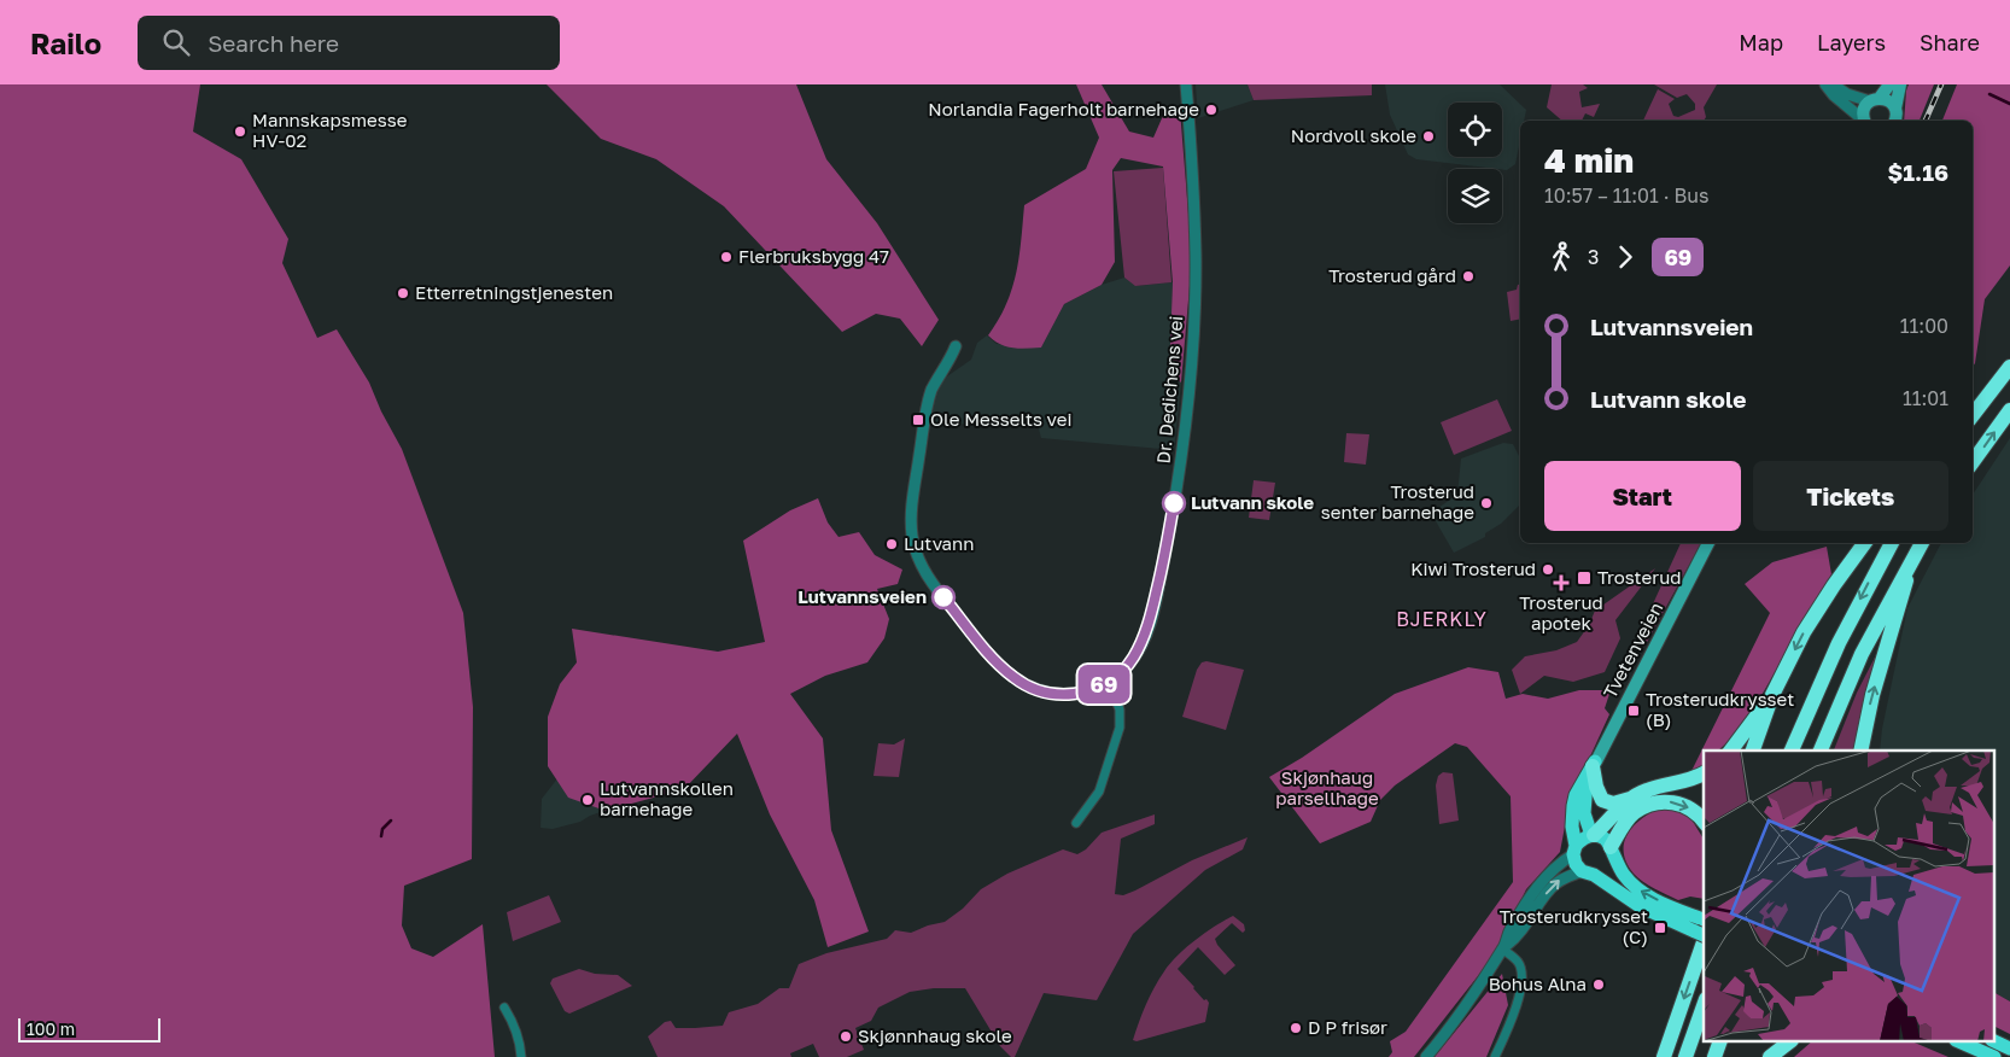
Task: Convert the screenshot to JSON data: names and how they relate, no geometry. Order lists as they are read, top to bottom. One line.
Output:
{"streets":{"highway":["Tvetenveien"],"street":["Dr. Dedichens vei"]},"districts":["BJERKLY"],"parks":["Skjønhaug parsellhage"],"places":{"other":["Norlandia Fagerholt barnehage","Mannskapsmesse HV-02","Nordvoll skole","Flerbruksbygg 47","Trosterud gård","Etterretningstjenesten","Lutvann skole","Trosterud senter barnehage","Lutvann","Kiwi Trosterud","Lutvannsveien","Lutvannskollen barnehage","Bohus Alna","D P frisør","Skjønnhaug skole"],"transit":["Ole Messelts vei","Trosterud","Trosterudkrysset (B)","Trosterudkrysset (C)"],"health":["Trosterud apotek"]},"lines":["bus line 69"],"scale_bar":"100 m","page":{"header":"Railo","search":"Search here","nav":["Map","Layers","Share"],"on_map":"69","heading":["4 min","10:57 – 11:01 · Bus","$1.16"],"legs":["3","69"],"list":[{"name":"Lutvannsveien","value":"11:00"},{"name":"Lutvann skole","value":"11:01"}],"buttons":["Start","Tickets"],"scale":"100 m"}}
